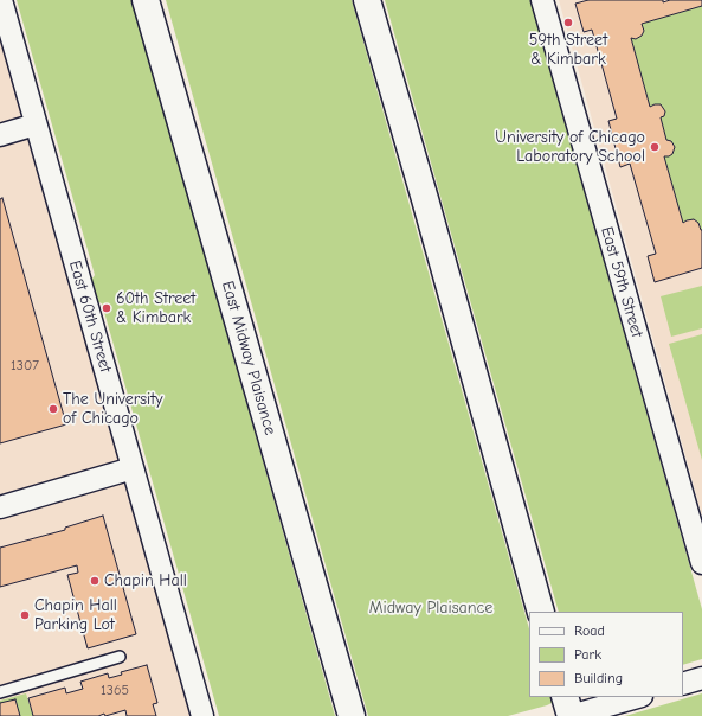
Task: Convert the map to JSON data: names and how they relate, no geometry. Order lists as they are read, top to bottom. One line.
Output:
{"streets":{"street":["East 59th Street","East 60th Street","East Midway Plaisance"]},"parks":["Midway Plaisance"],"places":["59th Street & Kimbark","University of Chicago Laboratory School","60th Street & Kimbark","The University of Chicago","Chapin Hall","Chapin Hall Parking Lot"],"house_numbers":["1307","1365"],"legend":["Road","Park","Building"]}
